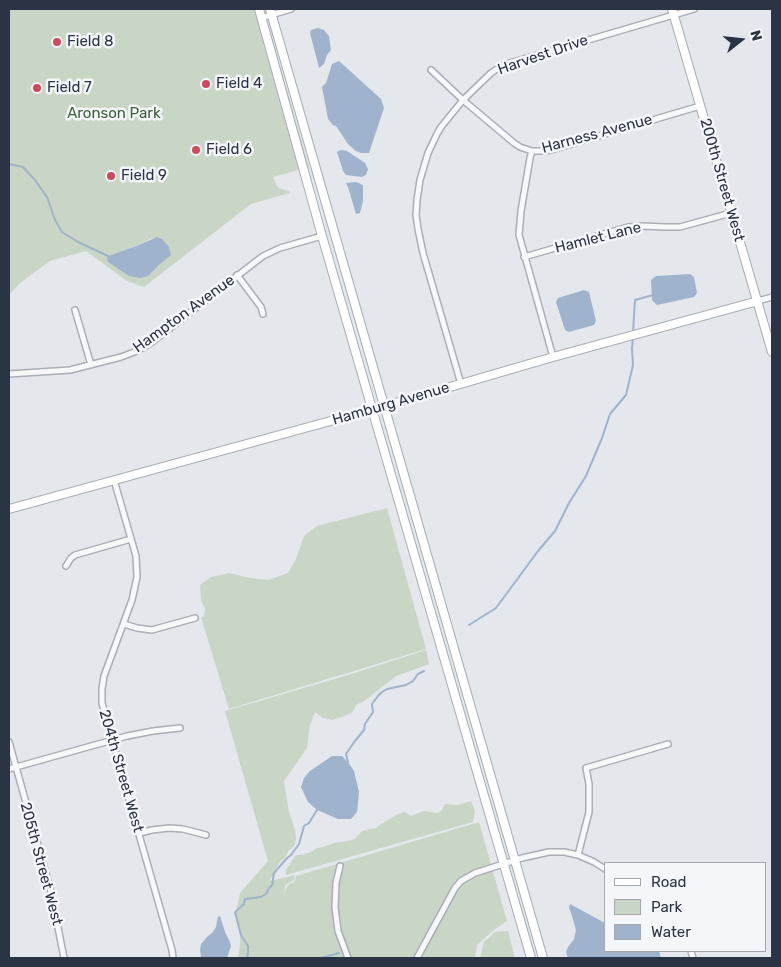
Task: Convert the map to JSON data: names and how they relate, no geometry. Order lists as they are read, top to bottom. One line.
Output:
{"streets":{"main road":["200th Street West","Hamburg Avenue"],"street":["Harvest Drive","Harness Avenue","Hamlet Lane","Hampton Avenue","204th Street West","205th Street West"]},"crossings":[["Harvest Drive","Harness Avenue"],["Harvest Drive","200th Street West"],["Harvest Drive","Hamburg Avenue"],["Harness Avenue","200th Street West"],["200th Street West","Hamlet Lane"],["200th Street West","Hamburg Avenue"],["Hamburg Avenue","204th Street West"]],"parks":["Aronson Park"],"places":["Field 8","Field 4","Field 7","Field 6","Field 9"],"legend":["Road","Park","Water"],"north":"right"}
